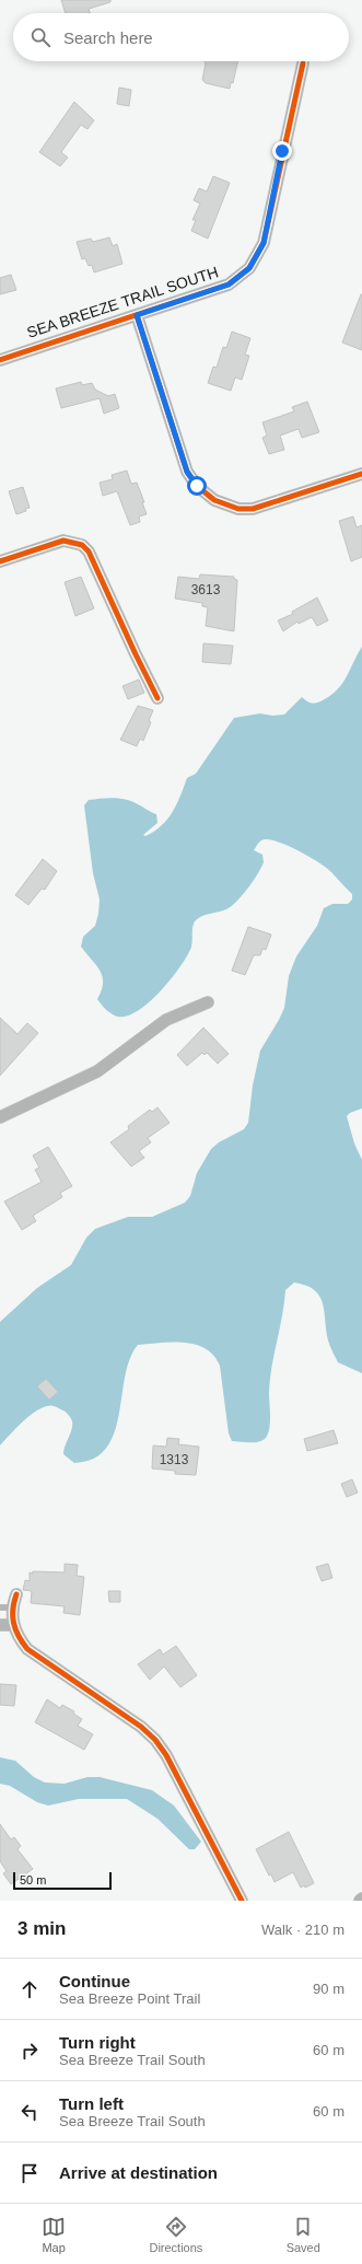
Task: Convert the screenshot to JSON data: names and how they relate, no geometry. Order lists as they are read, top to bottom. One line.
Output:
{"streets":{"street":["SEA BREEZE TRAIL SOUTH"]},"house_numbers":["3613","1313"],"scale_bar":"50 m","page":{"search":"Search here","scale":"50 m","heading":["3 min","Walk · 210 m"],"list":[["Continue","Sea Breeze Point Trail","90 m"],["Turn right","Sea Breeze Trail South","60 m"],["Turn left","Sea Breeze Trail South","60 m"],"Arrive at destination"],"nav":["Map","Directions","Saved"]}}
